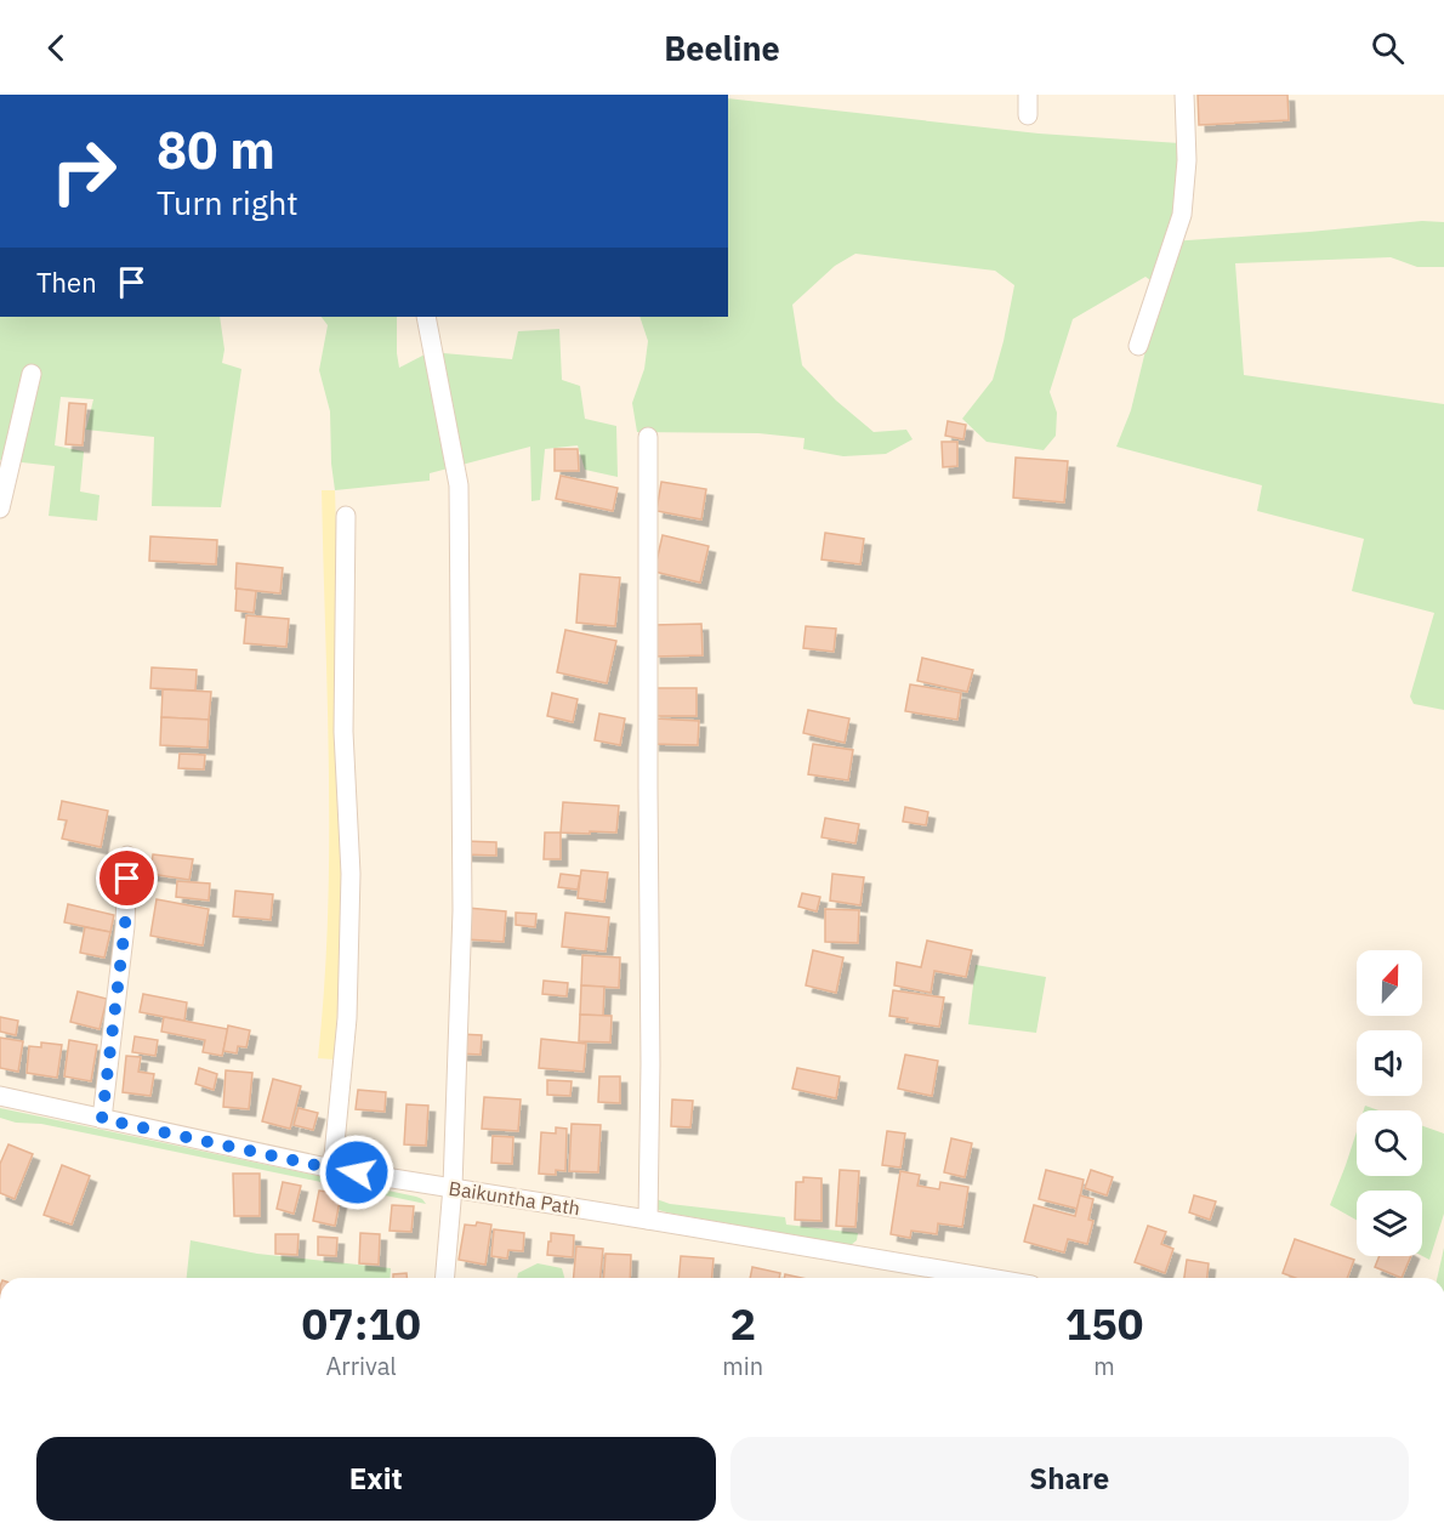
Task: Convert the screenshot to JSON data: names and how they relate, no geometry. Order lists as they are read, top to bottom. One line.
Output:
{"streets":{"street":["Baikuntha Path"]},"north":"top","page":{"header":"Beeline","turn":["80 m","Turn right"],"then":"Then","eta":["07:10","Arrival","2","min","150","m"],"buttons":["Exit","Share"]}}
